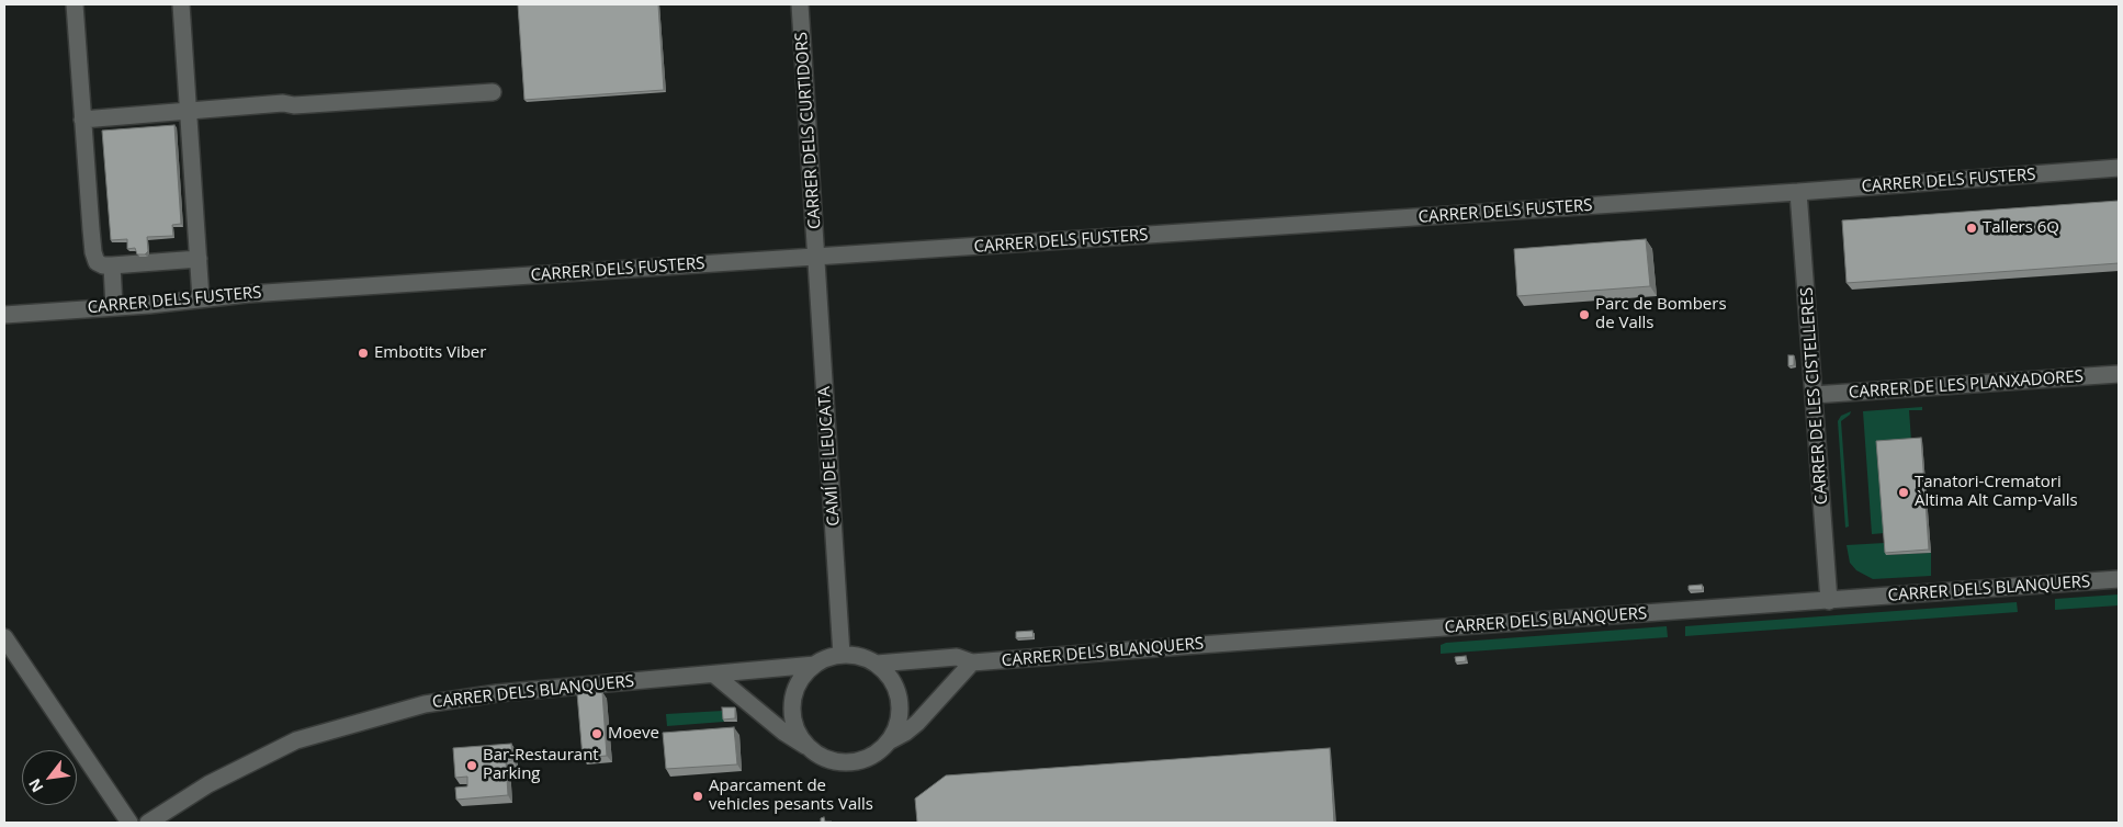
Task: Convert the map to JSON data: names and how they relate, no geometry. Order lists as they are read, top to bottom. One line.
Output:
{"streets":{"street":["CARRER DELS CURTIDORS","CARRER DELS FUSTERS","CARRER DE LES PLANXADORES","CARRER DE LES CISTELLERES","CAMÍ DE LEUCATA","CARRER DELS BLANQUERS"]},"crossings":[["CARRER DELS CURTIDORS","CARRER DELS FUSTERS"],["CARRER DELS CURTIDORS","CAMÍ DE LEUCATA"],["CARRER DELS FUSTERS","CARRER DE LES CISTELLERES"],["CARRER DELS FUSTERS","CAMÍ DE LEUCATA"],["CARRER DE LES PLANXADORES","CARRER DE LES CISTELLERES"],["CARRER DE LES CISTELLERES","CARRER DELS BLANQUERS"],["CAMÍ DE LEUCATA","CARRER DELS BLANQUERS"]],"places":["Tallers 6Q","Parc de Bombers de Valls","Embotits Viber","Tanatori-Crematori Àltima Alt Camp-Valls","Moeve","Bar-Restaurant Parking","Aparcament de vehicles pesants Valls"],"north":"bottom left"}
